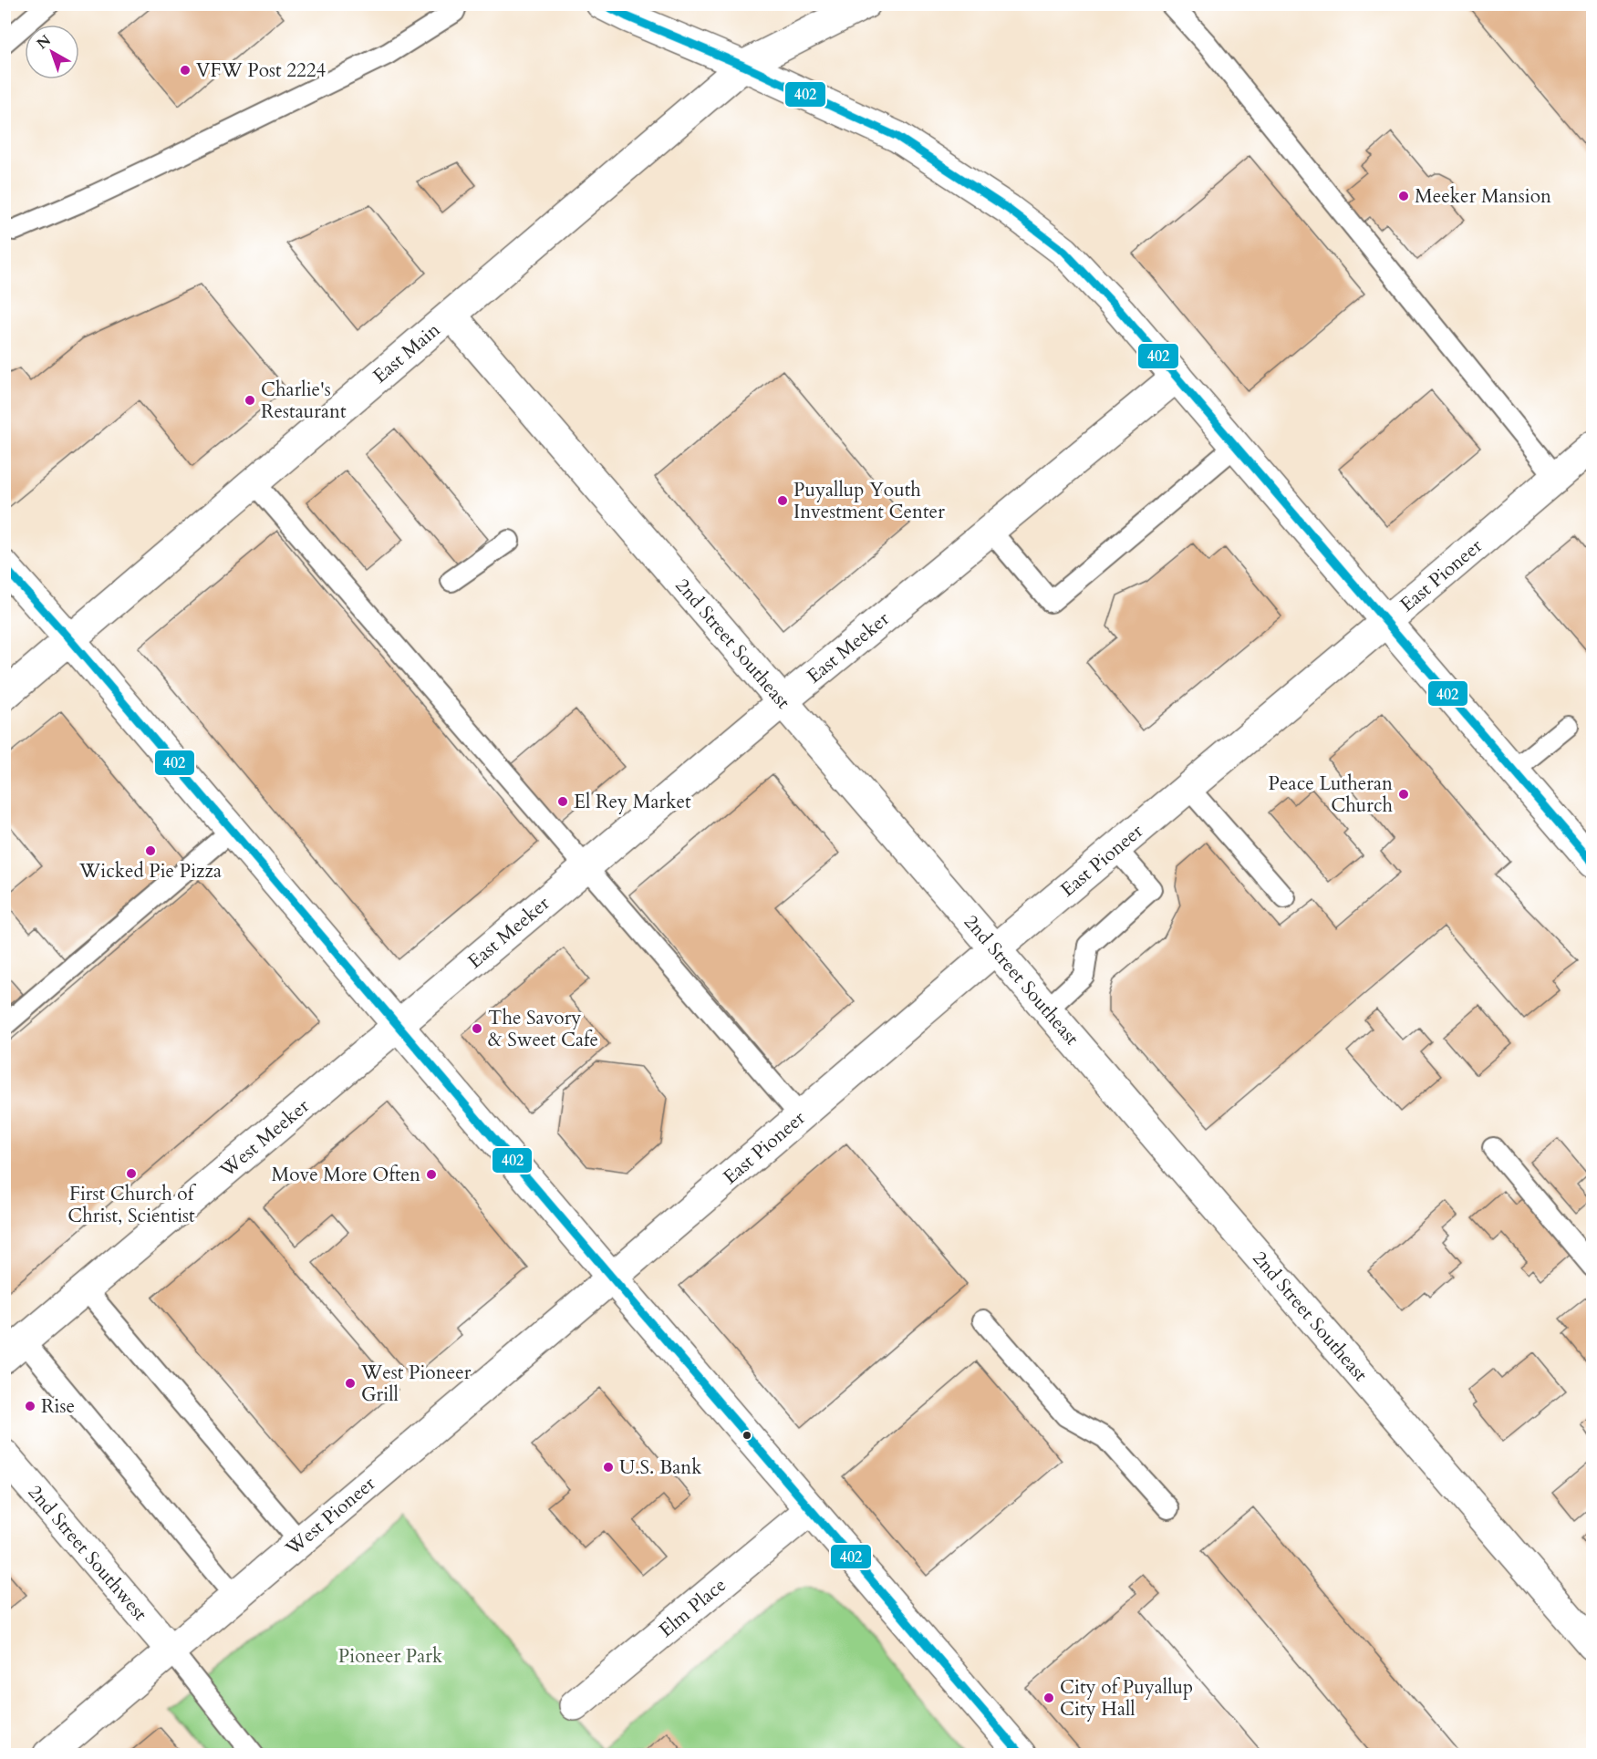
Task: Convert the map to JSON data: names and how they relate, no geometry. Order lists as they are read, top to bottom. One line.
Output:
{"streets":{"main road":["East Main","East Pioneer","2nd Street Southeast","East Meeker","West Meeker","West Pioneer","2nd Street Southwest","Elm Place"]},"crossings":[["East Main","2nd Street Southeast"],["East Pioneer","2nd Street Southeast"],["East Pioneer","West Pioneer"],["2nd Street Southeast","East Meeker"],["East Meeker","West Meeker"],["West Pioneer","2nd Street Southwest"]],"parks":["Pioneer Park"],"places":["VFW Post 2224","Meeker Mansion","Charlie's Restaurant","Puyallup Youth Investment Center","Peace Lutheran Church","El Rey Market","Wicked Pie Pizza","The Savory & Sweet Cafe","First Church of Christ, Scientist","Move More Often","West Pioneer Grill","Rise","U.S. Bank","City of Puyallup City Hall"],"lines":["transit line 402"],"north":"top left"}
